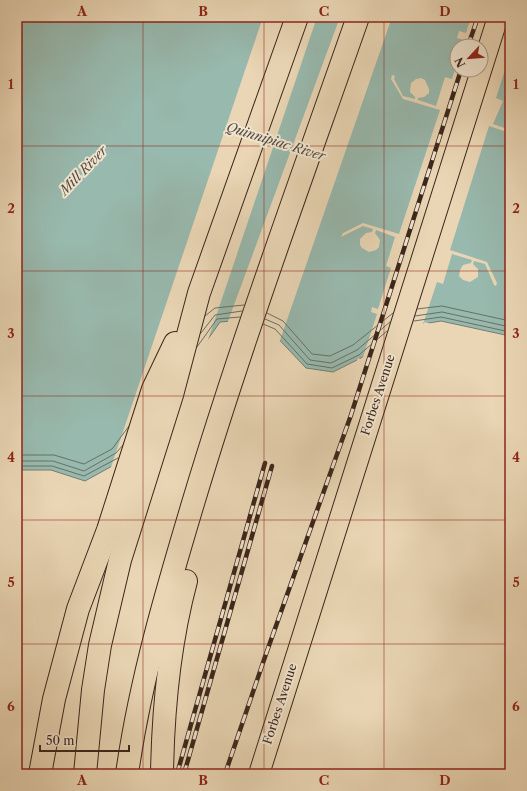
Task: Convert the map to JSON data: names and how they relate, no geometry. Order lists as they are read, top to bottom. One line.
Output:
{"streets":{"main road":["Forbes Avenue"]},"water":["Quinnipiac River","Mill River"],"scale_bar":"50 m","north":"bottom left","grid":{"columns":["A","B","C","D"],"rows":["1","2","3","4","5","6"]}}
